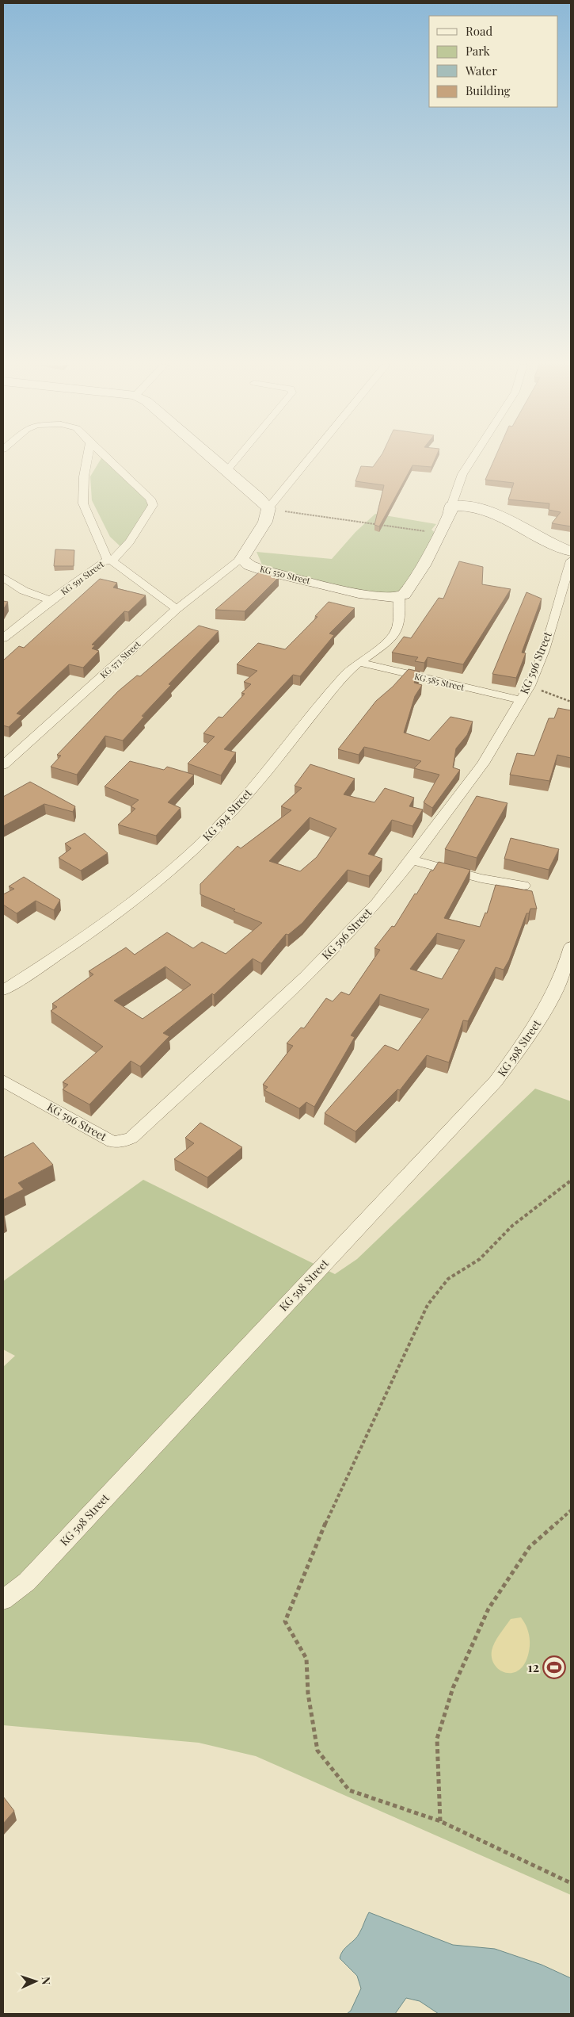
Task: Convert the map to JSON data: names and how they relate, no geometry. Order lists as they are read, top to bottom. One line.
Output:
{"streets":{"street":["KG 550 Street","KG 591 Street","KG 573 Street","KG 596 Street","KG 585 Street","KG 594 Street","KG 598 Street"]},"crossings":[["KG 550 Street","KG 573 Street"],["KG 550 Street","KG 594 Street"],["KG 591 Street","KG 573 Street"],["KG 596 Street","KG 585 Street"],["KG 585 Street","KG 594 Street"]],"places":{"sports":["12"]},"legend":["Road","Park","Water","Building"],"north":"right"}
